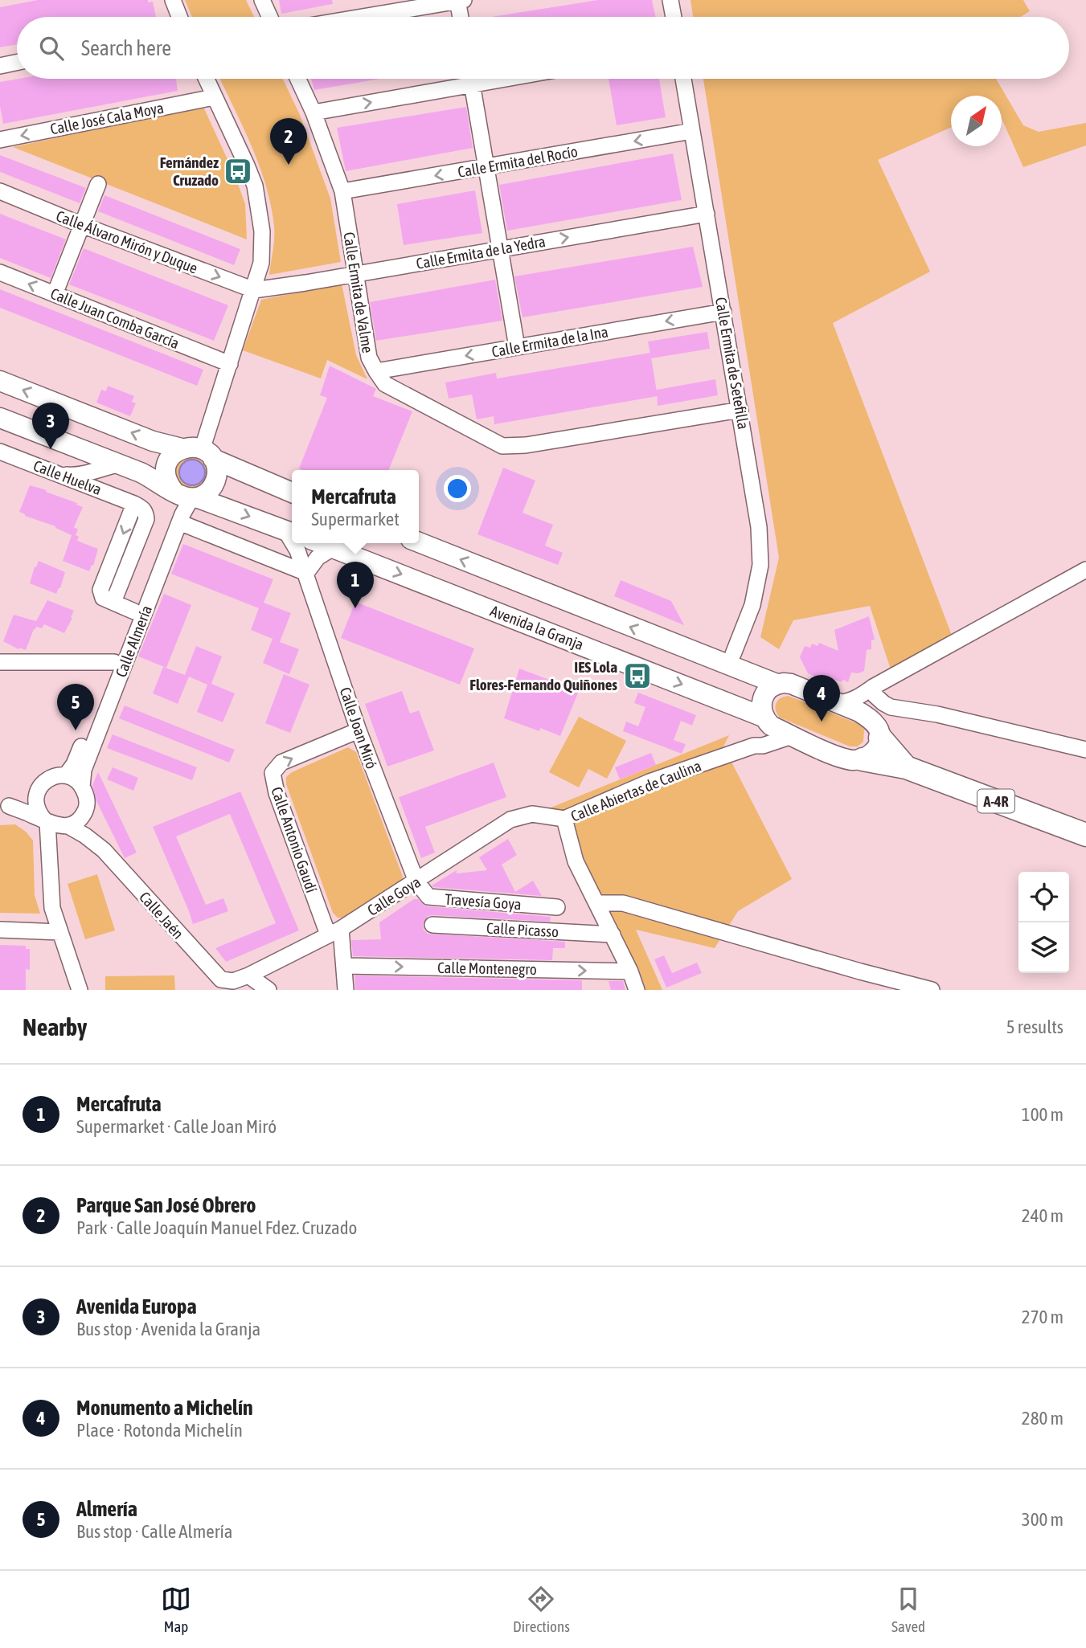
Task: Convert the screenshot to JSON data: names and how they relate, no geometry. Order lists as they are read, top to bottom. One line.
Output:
{"streets":{"highway":["A-4R"],"main road":["Avenida la Granja"],"street":["Calle José Cala Moya","Calle Ermita del Rocío","Calle Álvaro Mirón y Duque","Calle Ermita de la Yedra","Calle Ermita de Valme","Calle Juan Comba García","Calle Ermita de la Ina","Calle Ermita de Setefilla","Calle Huelva","Calle Almería","Calle Joan Miró","Calle Abiertas de Caulina","Calle Antonio Gaudí","Calle Goya","Travesía Goya","Calle Jaén","Calle Picasso","Calle Montenegro"]},"crossings":[["Calle Ermita del Rocío","Calle Ermita de Valme"],["Calle Ermita del Rocío","Calle Ermita de Setefilla"],["Calle Álvaro Mirón y Duque","Calle Ermita de la Yedra"],["Calle Ermita de la Yedra","Calle Ermita de Valme"],["Calle Ermita de la Yedra","Calle Ermita de Setefilla"],["Calle Ermita de Valme","Calle Ermita de la Ina"],["Calle Ermita de Valme","Calle Ermita de Setefilla"],["Calle Ermita de la Ina","Calle Ermita de Setefilla"],["Calle Huelva","Calle Almería"],["Avenida la Granja","Calle Abiertas de Caulina"],["Calle Almería","Calle Jaén"],["Calle Joan Miró","Calle Antonio Gaudí"],["Calle Joan Miró","Calle Goya"],["Calle Joan Miró","Travesía Goya"],["Calle Abiertas de Caulina","Calle Goya"],["Calle Abiertas de Caulina","Calle Picasso"],["Calle Abiertas de Caulina","Calle Montenegro"],["Calle Antonio Gaudí","Calle Goya"],["Calle Goya","Travesía Goya"],["Calle Goya","Calle Jaén"]],"one_way":["Calle José Cala Moya","Calle Álvaro Mirón y Duque","Calle Ermita de la Yedra","Calle Ermita de la Ina","Calle Montenegro"],"places":{"bus stop":["Fernández Cruzado","IES Lola Flores-Fernando Quiñones"]},"north":"top right","page":{"search":"Search here","pins":["2","3","1","4","5"],"popup":["Mercafruta","Supermarket"],"heading":["Nearby","5 results"],"list":[{"mark":"1","name":"Mercafruta","note":"Supermarket · Calle Joan Miró","value":"100 m"},{"mark":"2","name":"Parque San José Obrero","note":"Park · Calle Joaquín Manuel Fdez. Cruzado","value":"240 m"},{"mark":"3","name":"Avenida Europa","note":"Bus stop · Avenida la Granja","value":"270 m"},{"mark":"4","name":"Monumento a Michelín","note":"Place · Rotonda Michelín","value":"280 m"},{"mark":"5","name":"Almería","note":"Bus stop · Calle Almería","value":"300 m"}],"nav":["Map","Directions","Saved"]}}
